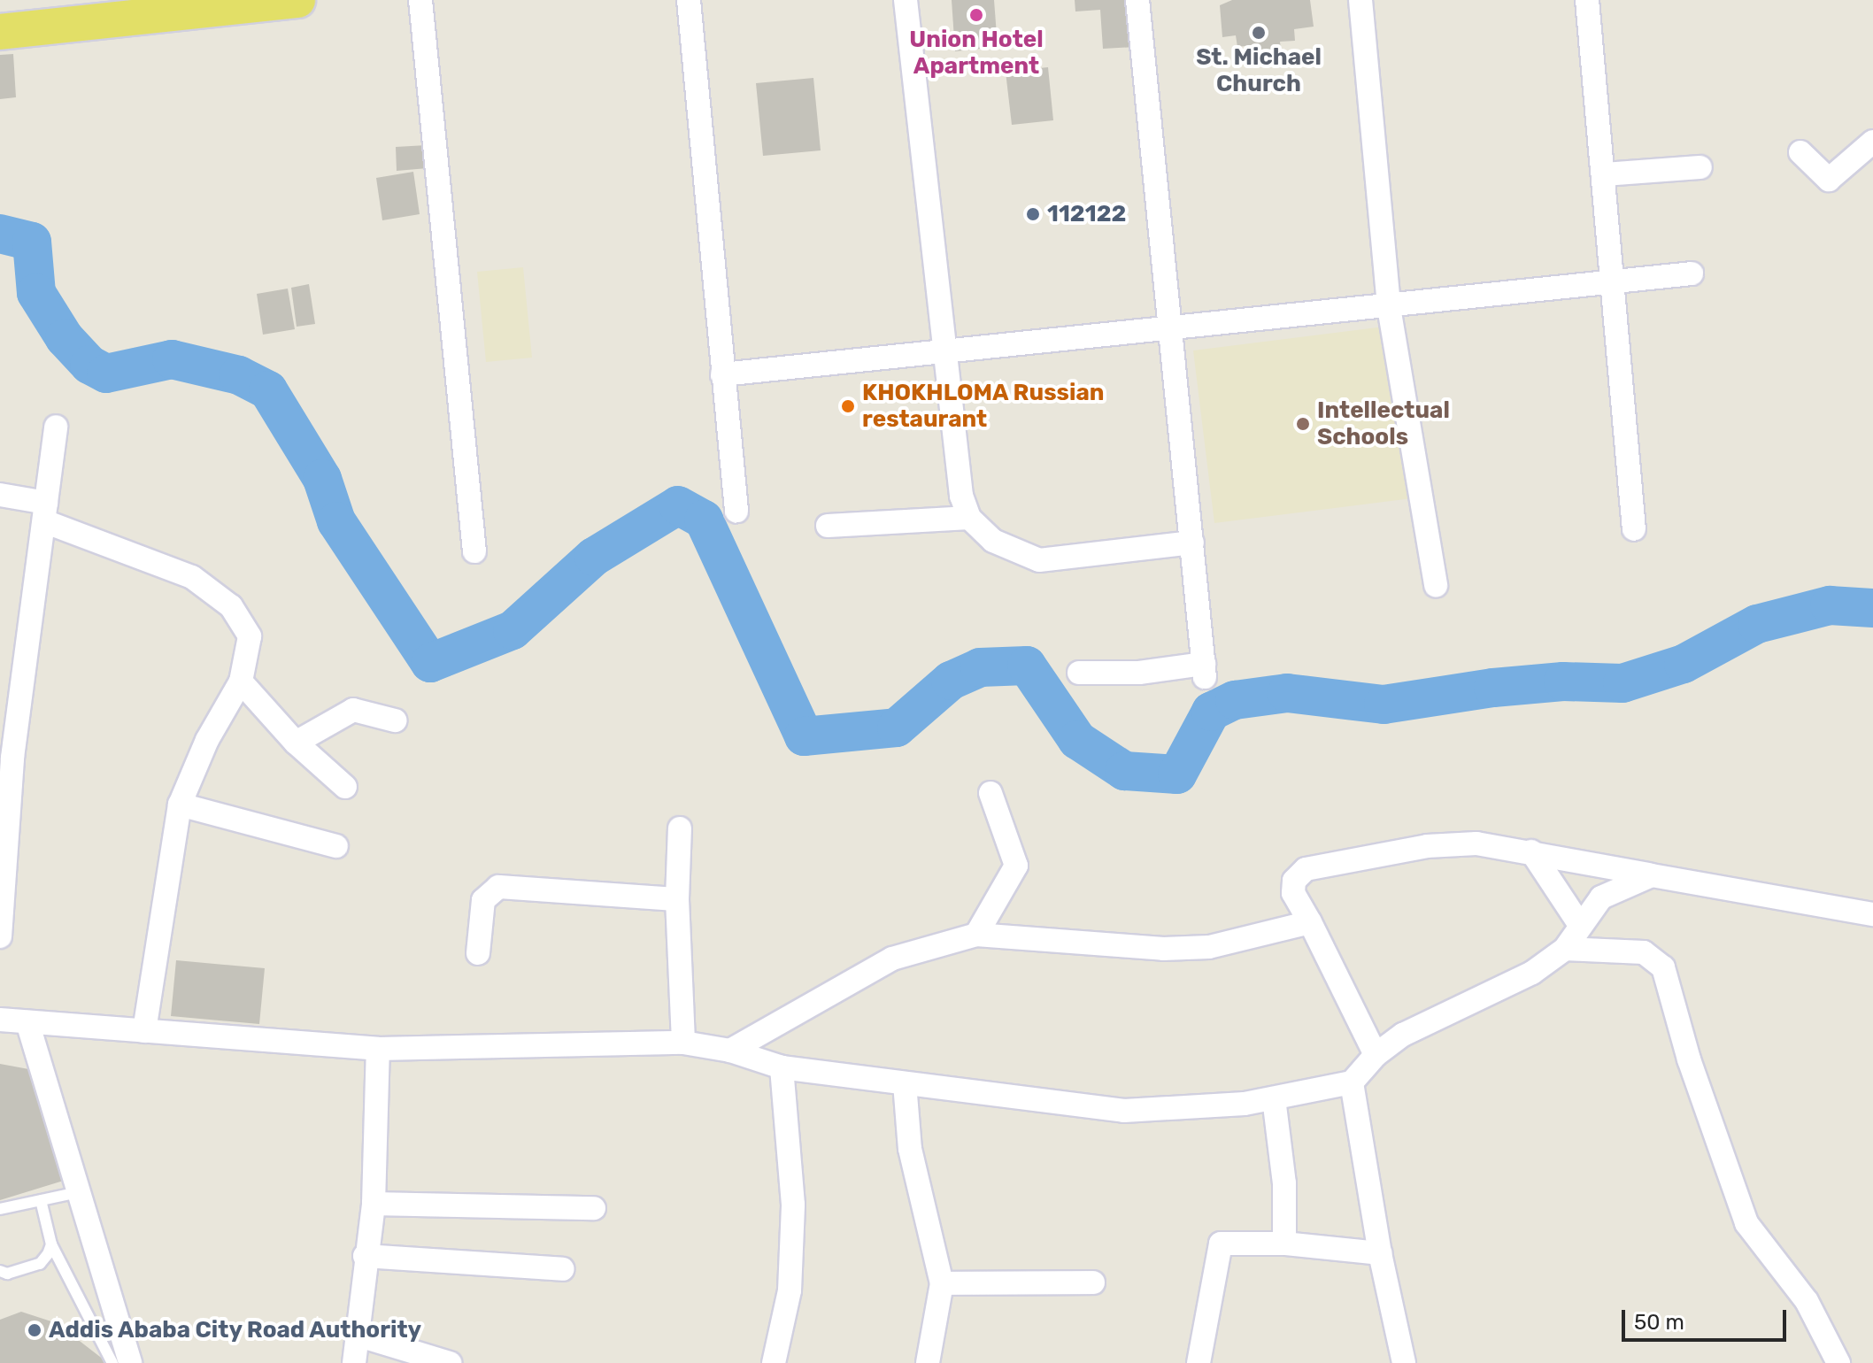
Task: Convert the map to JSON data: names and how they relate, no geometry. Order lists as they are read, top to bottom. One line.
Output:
{"places":["Union Hotel Apartment","St. Michael Church","112122","KHOKHLOMA Russian restaurant","Intellectual Schools","Addis Ababa City Road Authority"],"scale_bar":"50 m"}
